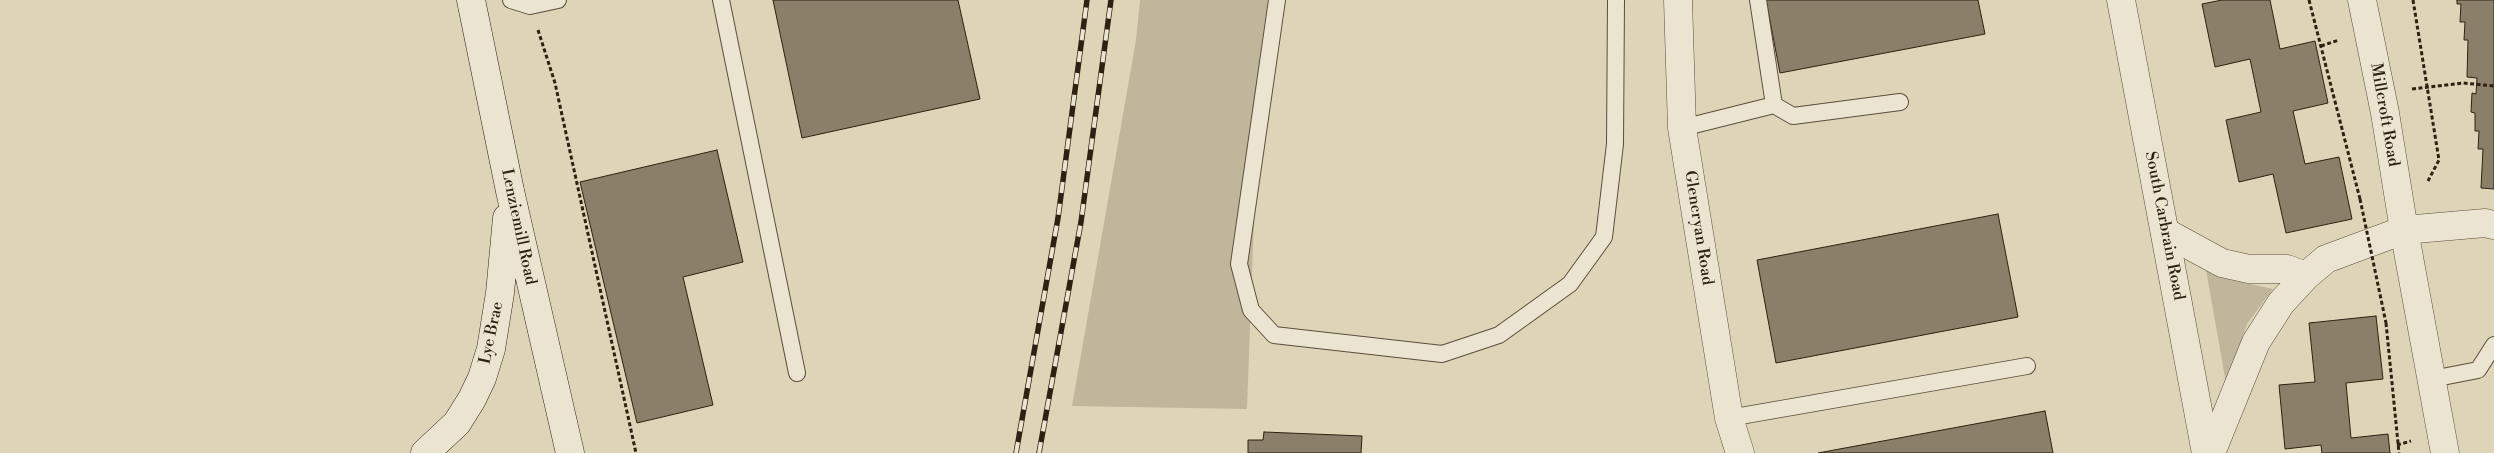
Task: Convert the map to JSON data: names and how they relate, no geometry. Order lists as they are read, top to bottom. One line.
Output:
{"streets":{"street":["Millcroft Road","South Carbrain Road","Lenziemill Road","Glencryan Road","Lye Brae"]},"crossings":[["Lenziemill Road","Lye Brae"]]}
